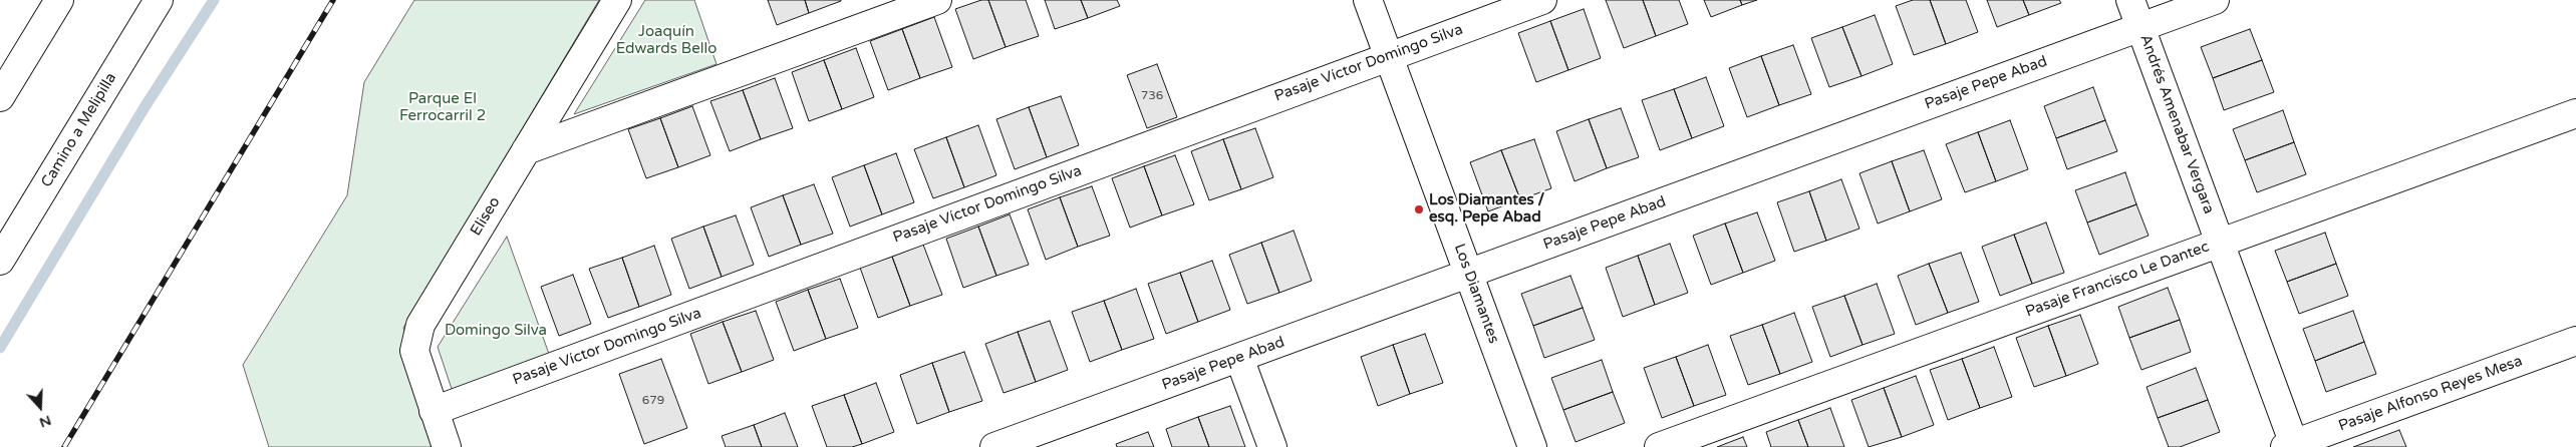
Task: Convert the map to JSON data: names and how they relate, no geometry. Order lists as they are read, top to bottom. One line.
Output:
{"streets":{"street":["Pasaje Víctor Domingo Silva","Pasaje Pepe Abad","Andrés Amenabar Vergara","Camino a Melipilla","Eliseo","Pasaje Francisco Le Dantec","Los Diamantes","Pasaje Alfonso Reyes Mesa"]},"crossings":[["Pasaje Víctor Domingo Silva","Eliseo"],["Pasaje Víctor Domingo Silva","Los Diamantes"],["Pasaje Pepe Abad","Andrés Amenabar Vergara"],["Pasaje Pepe Abad","Los Diamantes"],["Andrés Amenabar Vergara","Pasaje Francisco Le Dantec"],["Andrés Amenabar Vergara","Pasaje Alfonso Reyes Mesa"]],"parks":["Joaquín Edwards Bello","Parque El Ferrocarril 2","Domingo Silva"],"places":["Los Diamantes / esq. Pepe Abad"],"house_numbers":["736","679"],"north":"bottom"}
